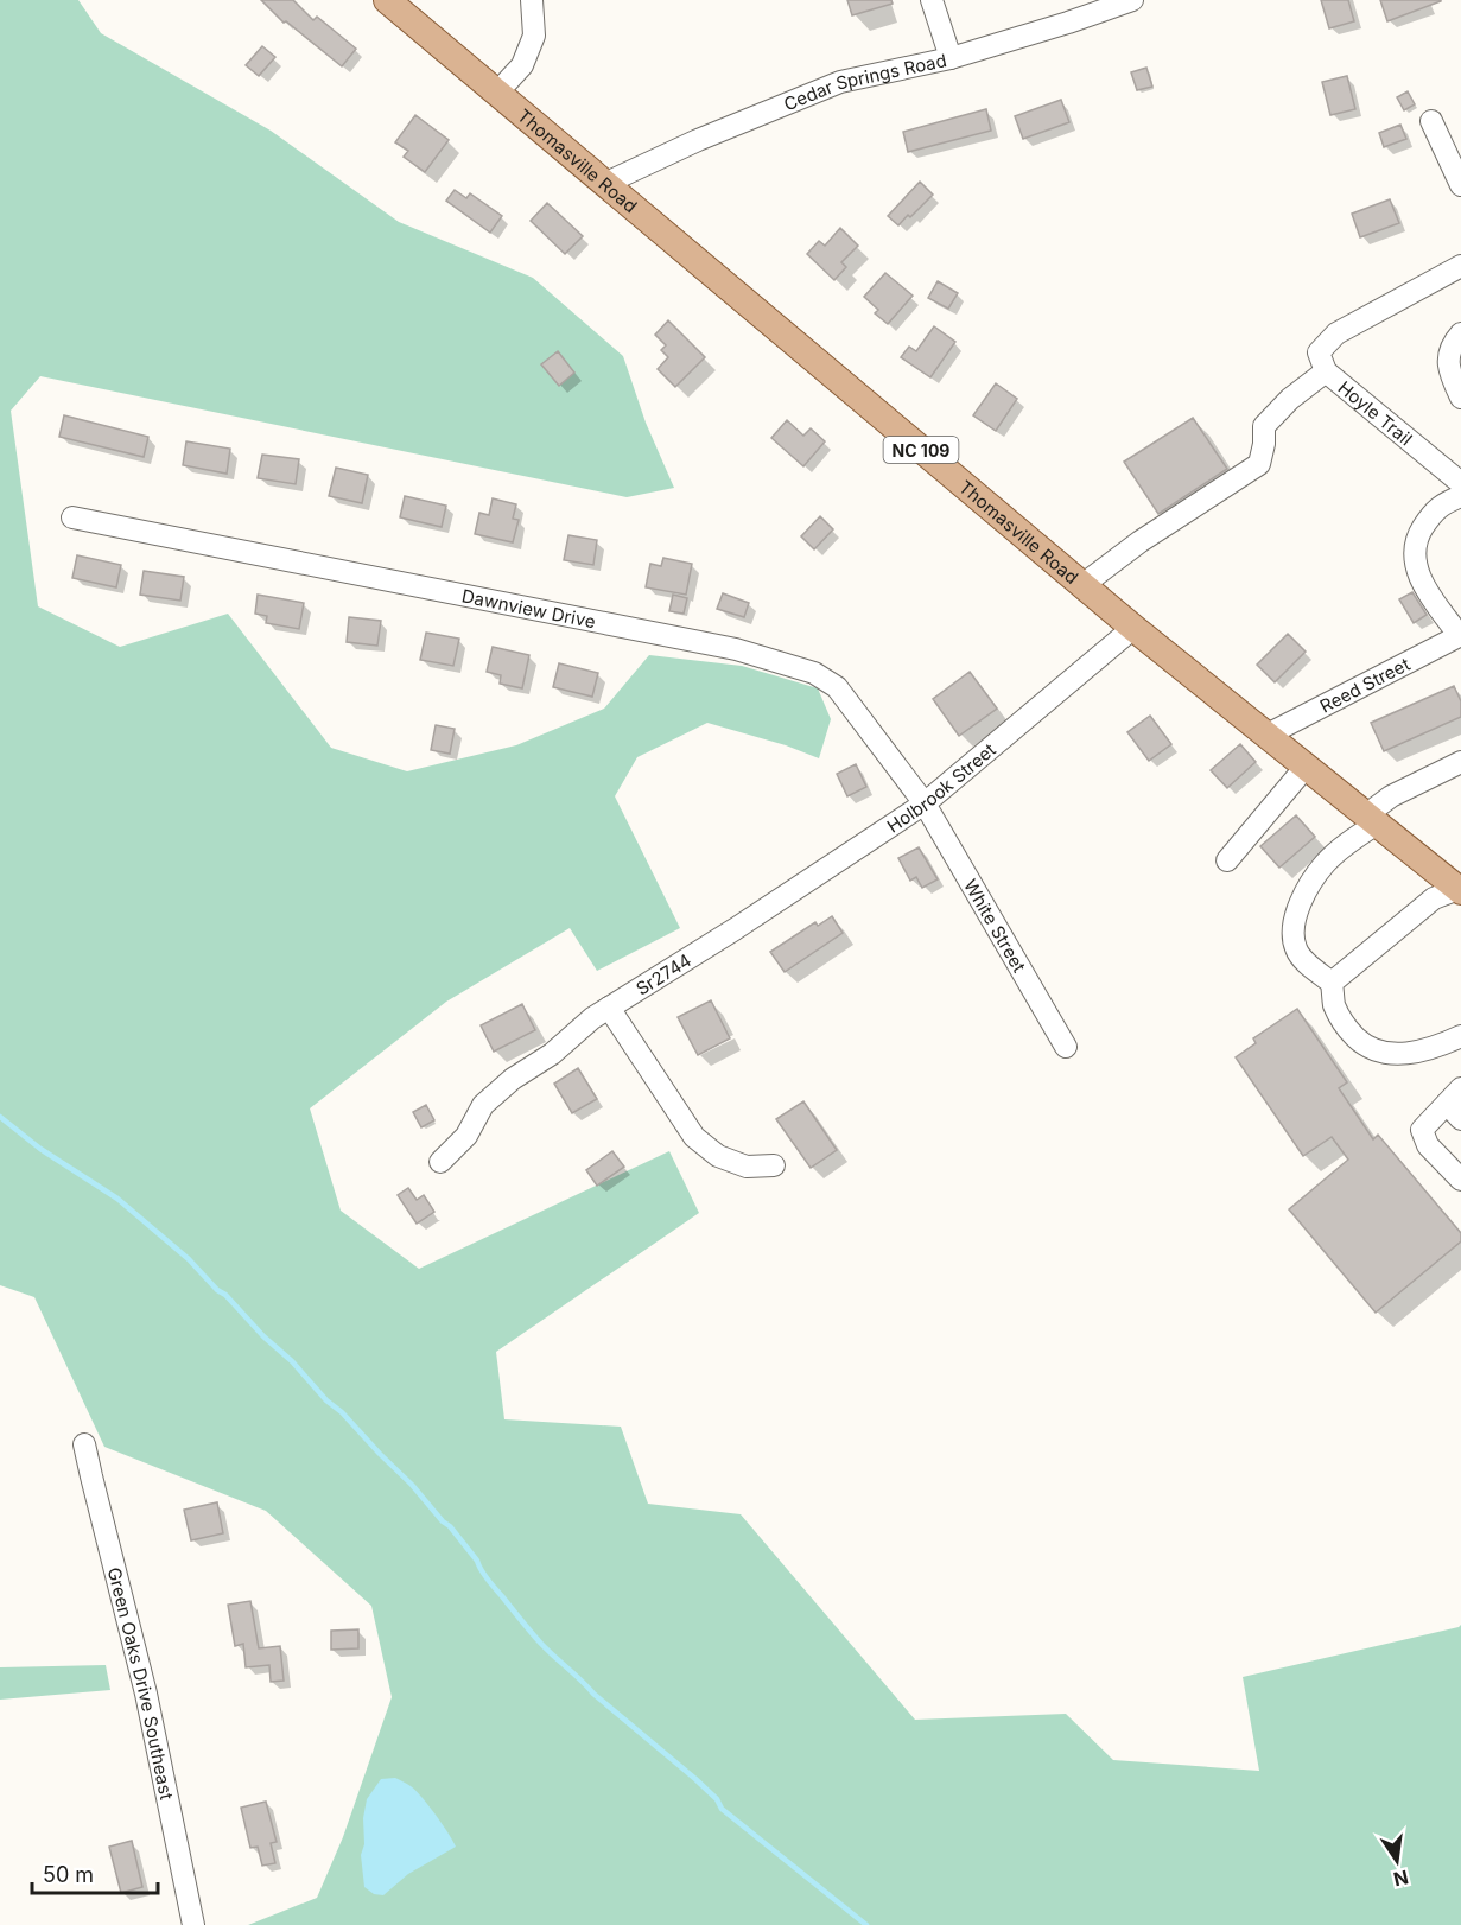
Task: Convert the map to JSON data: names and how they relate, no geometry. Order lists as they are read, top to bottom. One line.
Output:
{"streets":{"main road":["Thomasville Road","NC 109"],"street":["Cedar Springs Road","Hoyle Trail","Dawnview Drive","Reed Street","Holbrook Street","White Street","Sr2744","Green Oaks Drive Southeast"]},"crossings":[["Cedar Springs Road","Thomasville Road"],["Thomasville Road","Reed Street"],["Thomasville Road","Holbrook Street"],["Dawnview Drive","Holbrook Street"],["Dawnview Drive","White Street"],["Holbrook Street","White Street"],["Holbrook Street","Sr2744"]],"scale_bar":"50 m","north":"bottom"}
